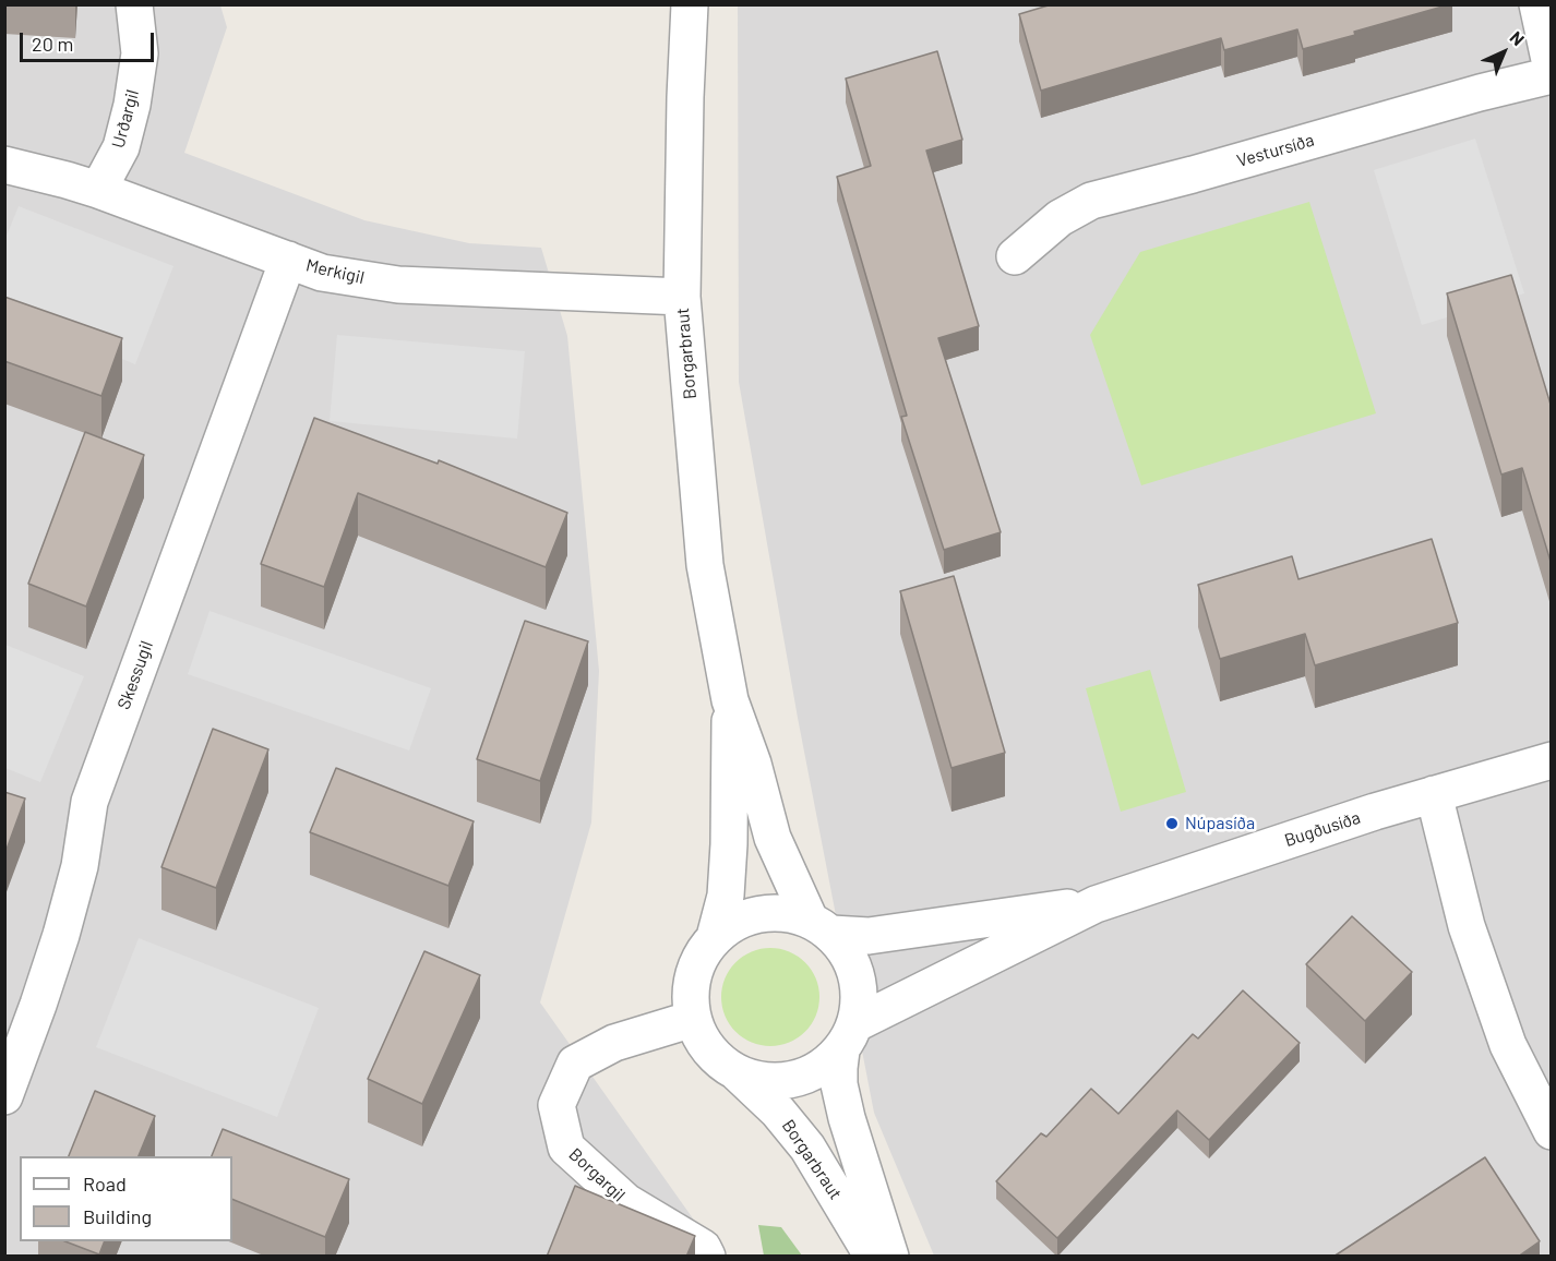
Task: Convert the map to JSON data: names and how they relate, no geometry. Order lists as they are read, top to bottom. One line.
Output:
{"streets":{"street":["Urðargil","Vestursíða","Merkigil","Borgarbraut","Skessugil","Bugðusíða","Borgargil"]},"crossings":[["Urðargil","Merkigil"],["Merkigil","Borgarbraut"],["Merkigil","Skessugil"],["Borgarbraut","Bugðusíða"],["Borgarbraut","Borgargil"],["Bugðusíða","Borgargil"]],"places":["Núpasíða"],"legend":["Road","Building"],"scale_bar":"20 m","north":"top right"}
